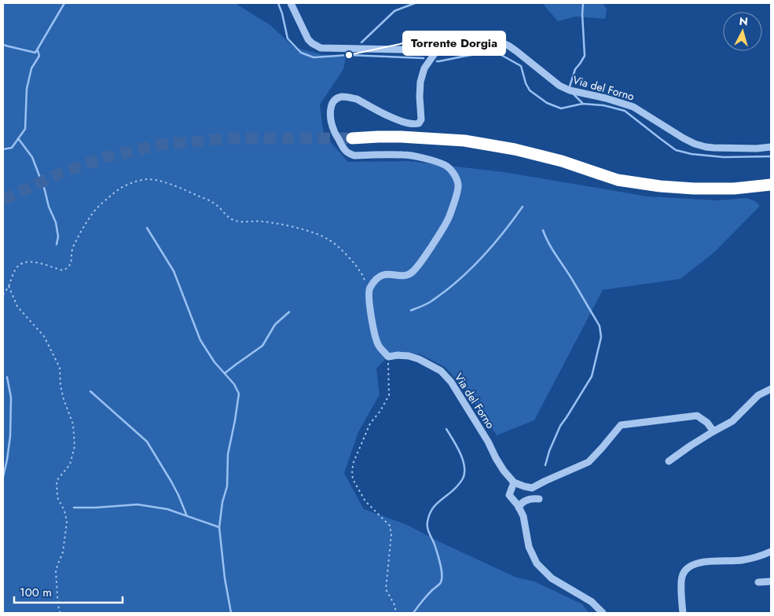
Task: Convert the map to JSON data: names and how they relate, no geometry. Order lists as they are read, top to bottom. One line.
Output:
{"streets":{"street":["Via del Forno"]},"places":["Torrente Dorgia"],"scale_bar":"100 m","north":"top"}
